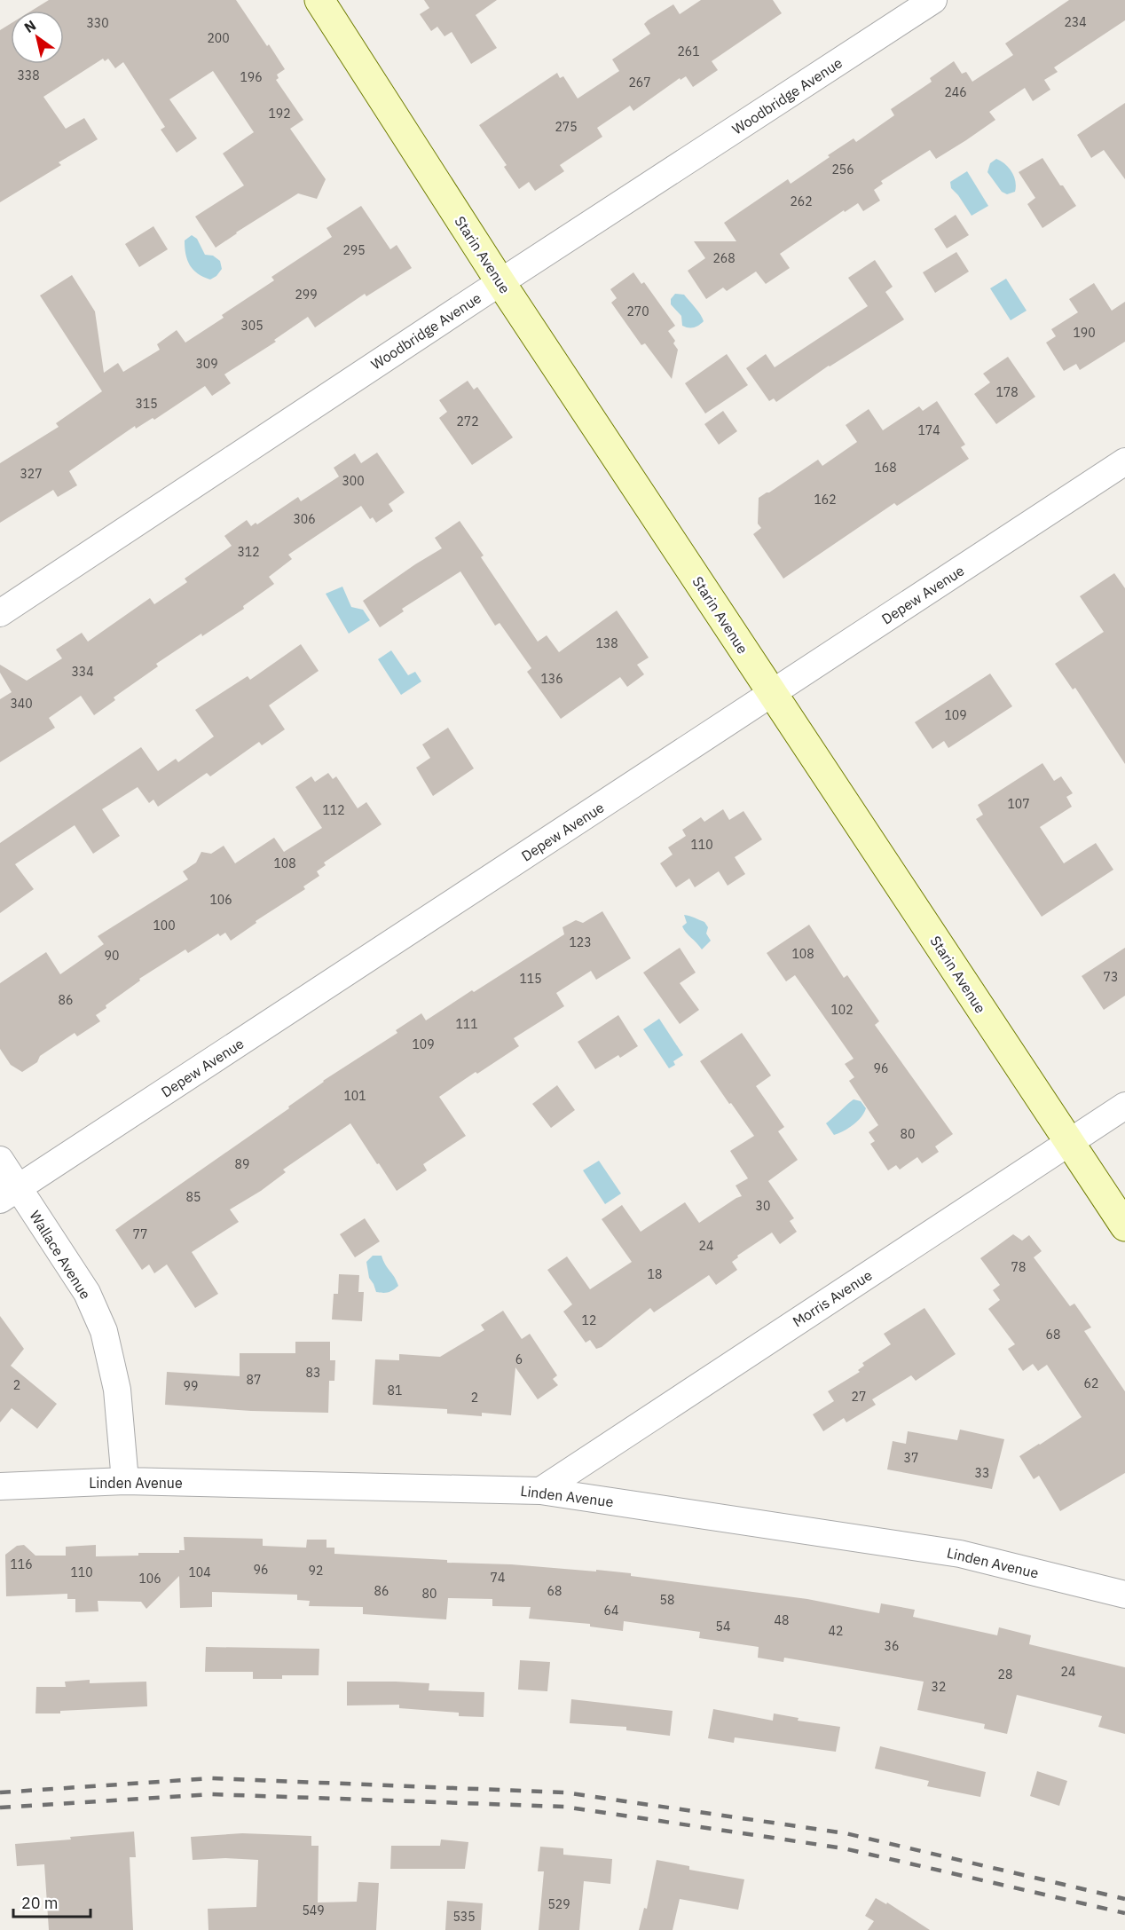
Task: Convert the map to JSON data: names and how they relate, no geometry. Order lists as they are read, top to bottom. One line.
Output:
{"streets":{"street":["Woodbridge Avenue","Starin Avenue","Depew Avenue","Wallace Avenue","Morris Avenue","Linden Avenue"]},"crossings":[["Woodbridge Avenue","Starin Avenue"],["Starin Avenue","Depew Avenue"],["Starin Avenue","Morris Avenue"],["Depew Avenue","Wallace Avenue"],["Wallace Avenue","Linden Avenue"],["Morris Avenue","Linden Avenue"]],"house_numbers":["234","330","200","261","338","196","267","246","192","275","256","262","295","268","299","270","305","190","309","178","315","272","174","168","327","300","162","306","312","138","334","136","340","109","107","112","110","108","106","100","123","108","90","73","115","86","102","111","109","96","101","80","89","85","30","77","24","78","18","12","68","6","83","87","62","2","99","81","27","2","37","33","116","96","92","110","104","74","106","86","68","80","58","64","48","54","42","36","24","28","32","529","549","535"],"scale_bar":"20 m","north":"top left"}
